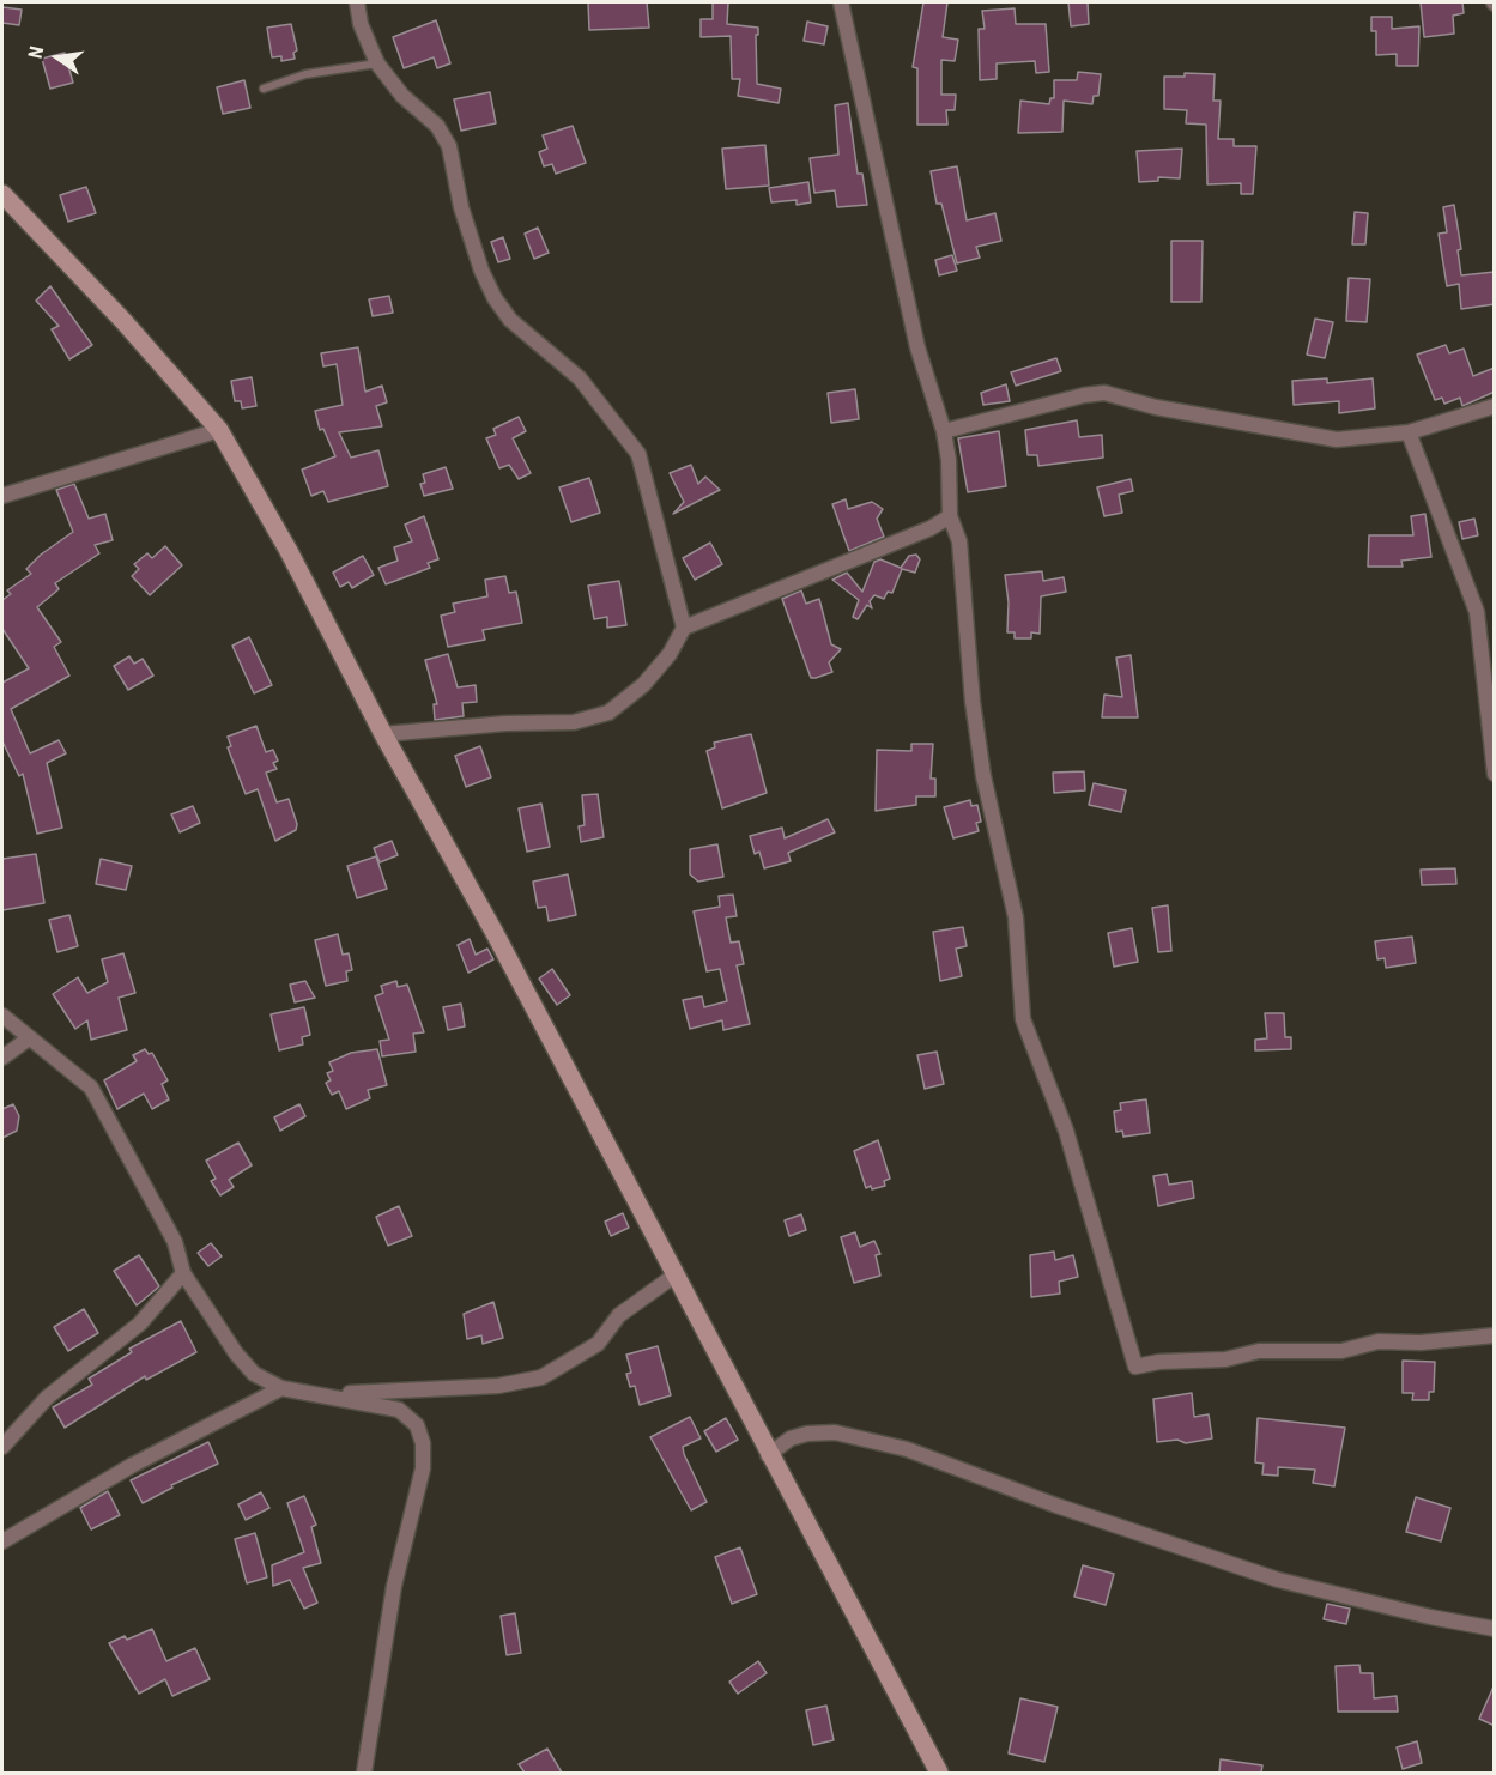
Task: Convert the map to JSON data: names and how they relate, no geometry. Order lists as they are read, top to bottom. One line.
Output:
{"north":"left"}
